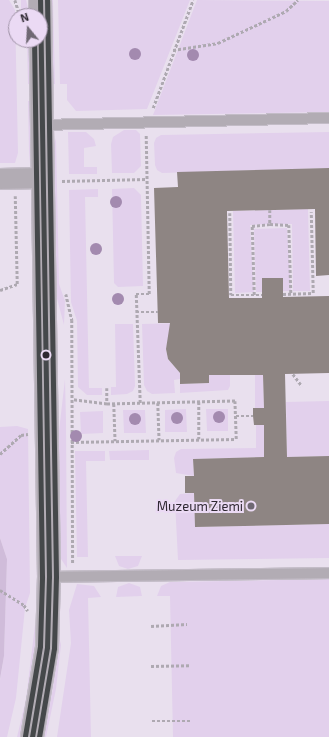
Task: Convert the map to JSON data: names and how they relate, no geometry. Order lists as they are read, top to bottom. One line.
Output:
{"places":["Muzeum Ziemi"],"north":"top"}
